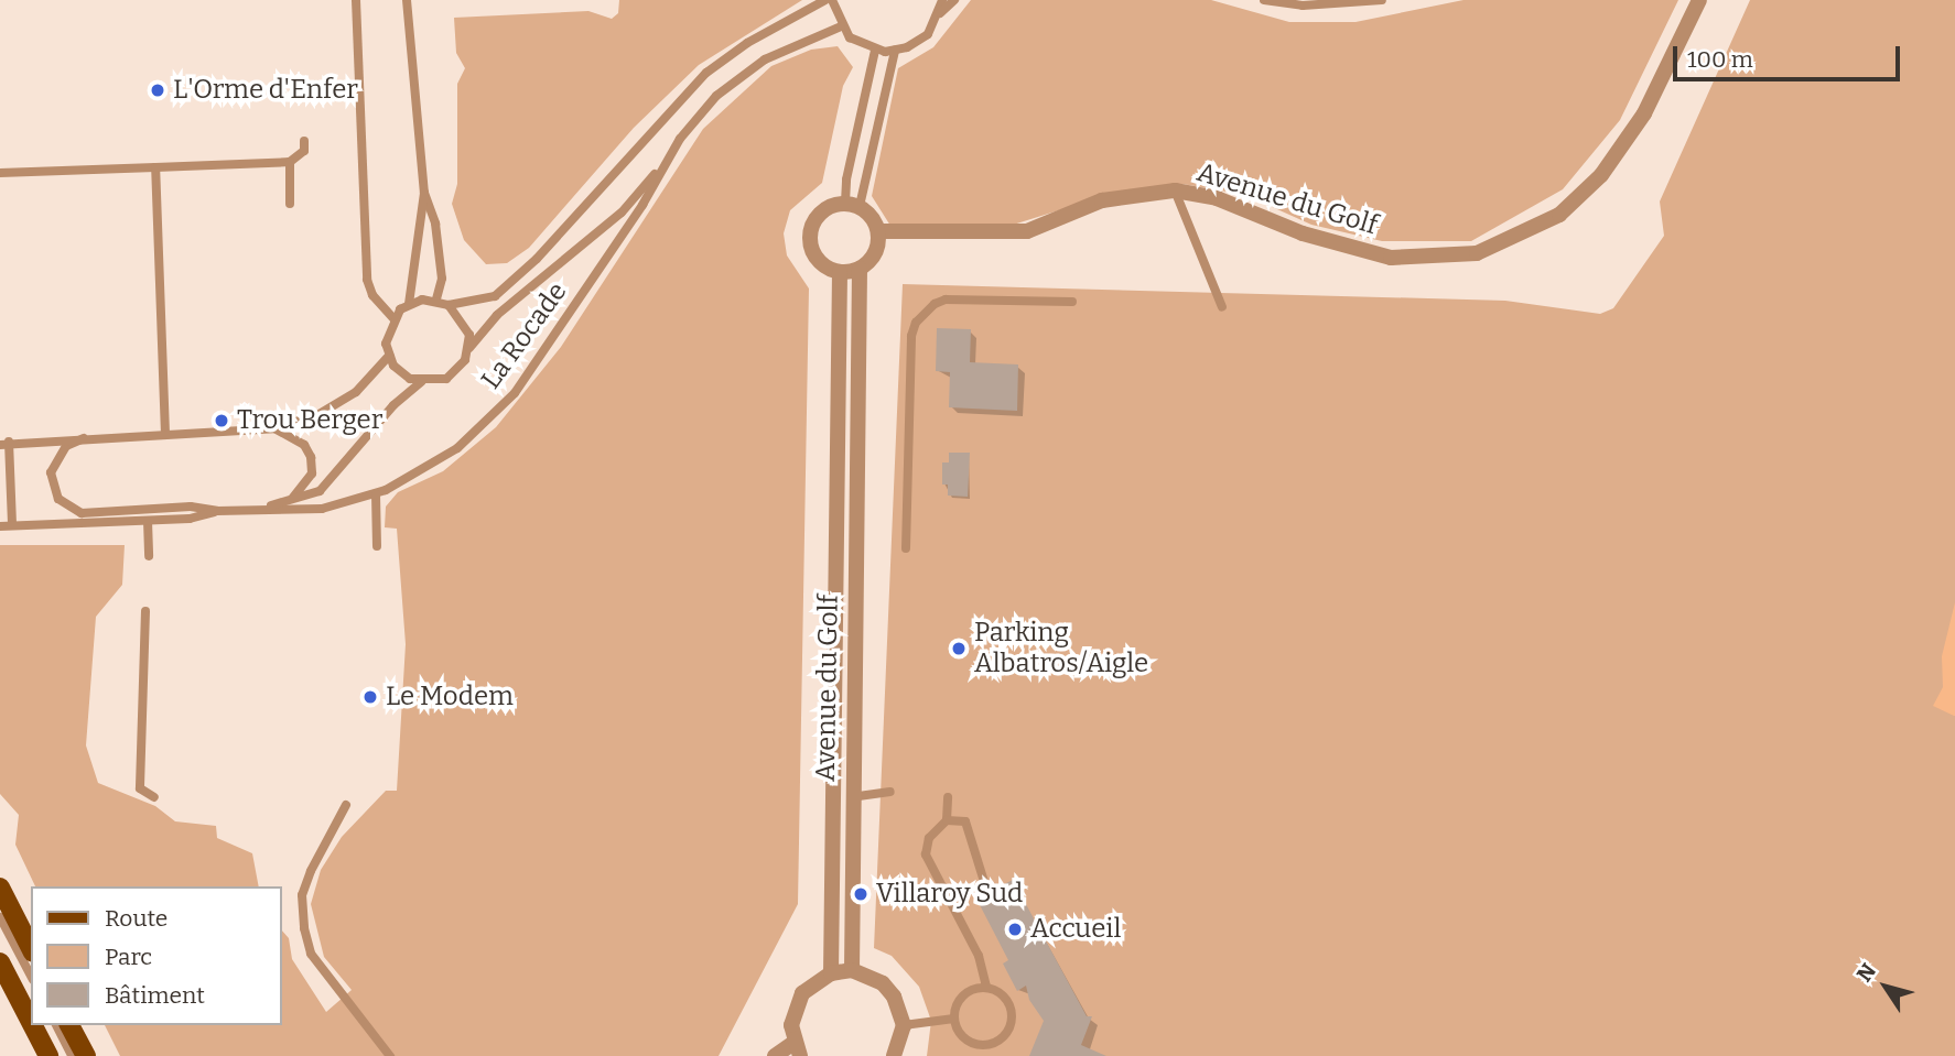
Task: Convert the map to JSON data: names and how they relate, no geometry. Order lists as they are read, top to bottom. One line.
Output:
{"streets":{"street":["Avenue du Golf"],"lane":["La Rocade"]},"places":["L'Orme d'Enfer","Trou Berger","Parking Albatros/Aigle","Le Modem","Villaroy Sud","Accueil"],"legend":["Route","Parc","Bâtiment"],"scale_bar":"100 m","north":"top left"}
